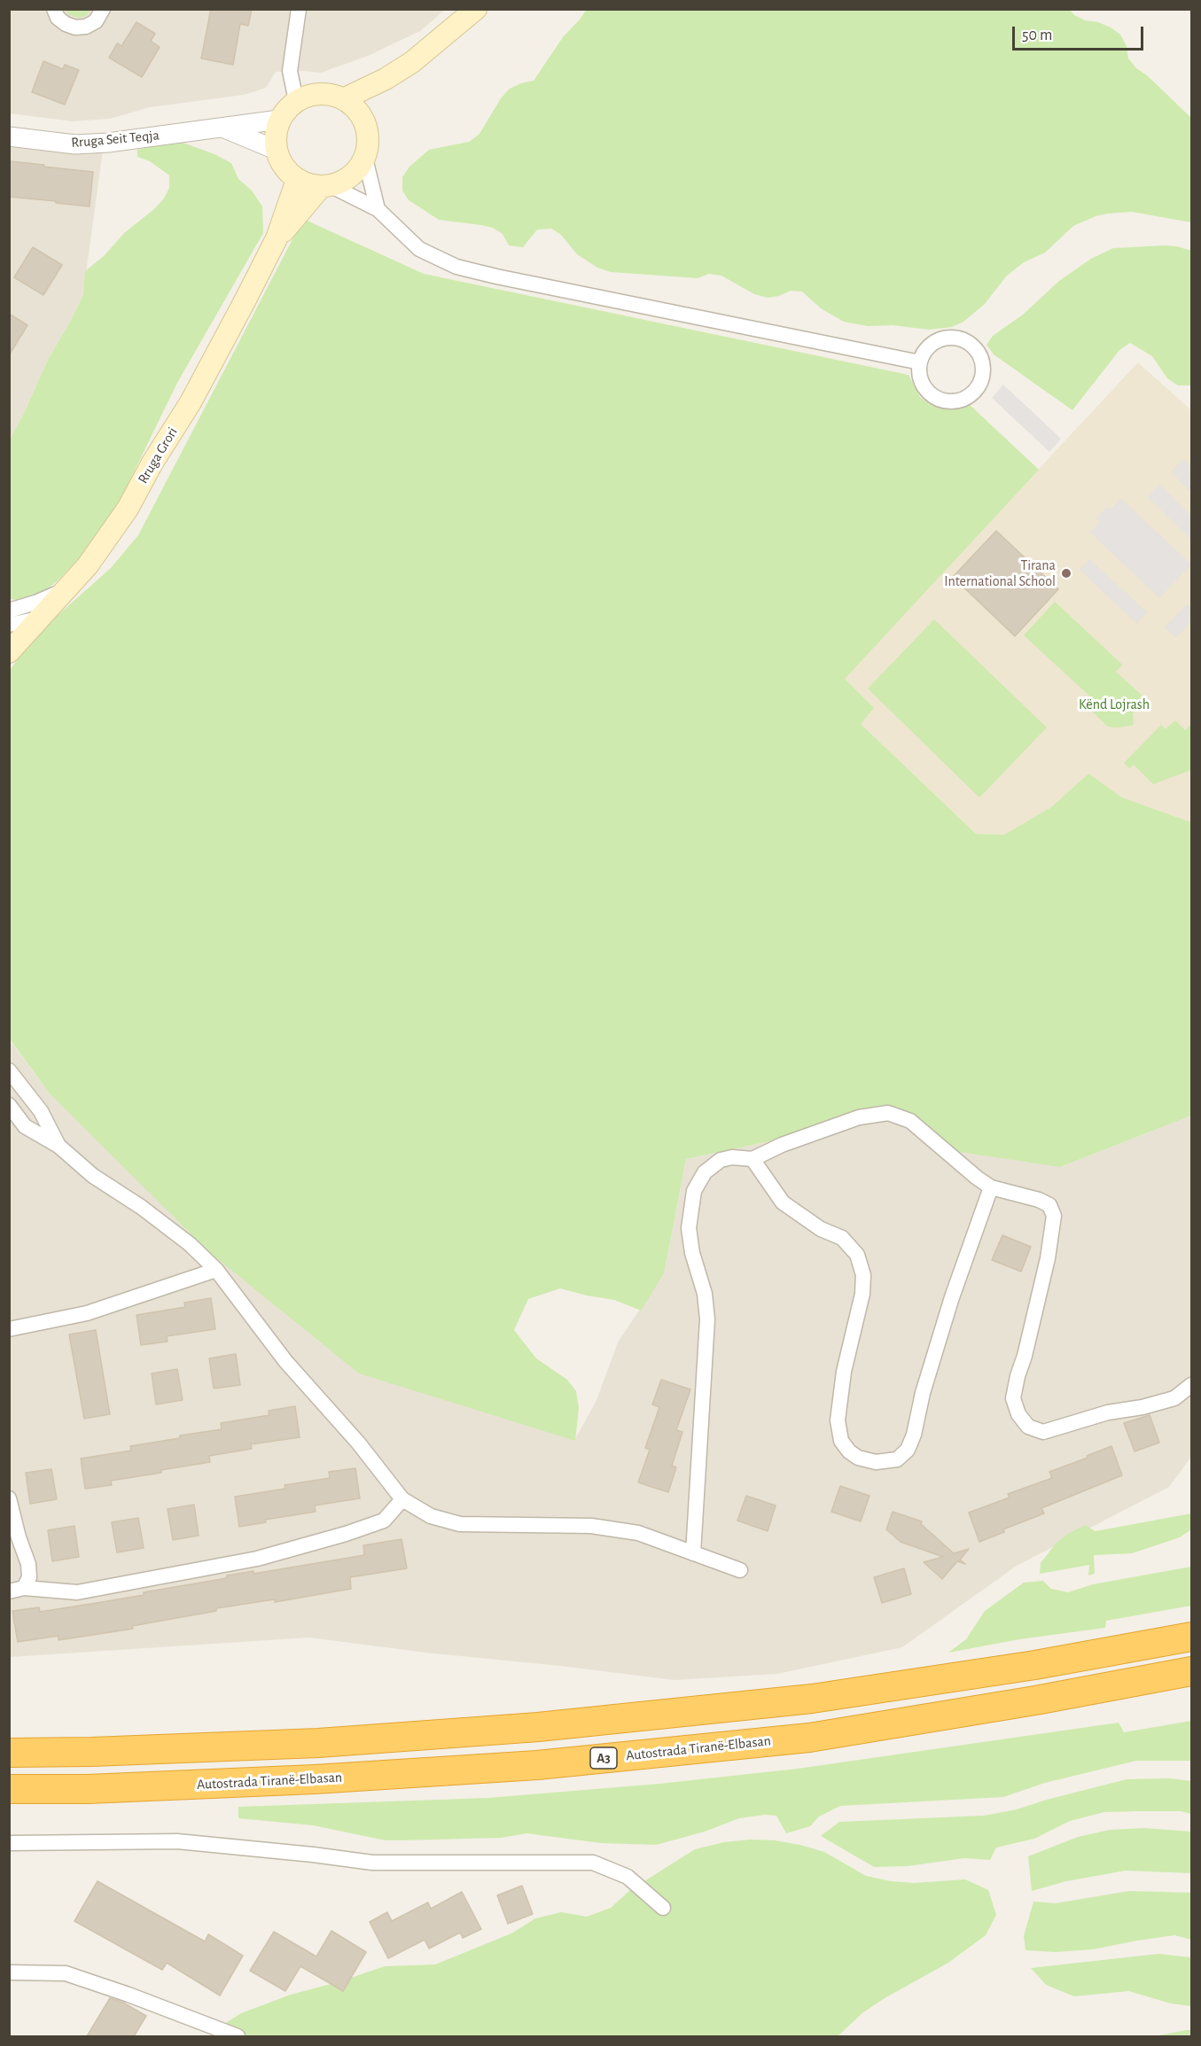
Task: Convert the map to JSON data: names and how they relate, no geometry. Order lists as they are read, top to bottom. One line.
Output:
{"streets":{"highway":["Autostrada Tiranë-Elbasan","A3"],"main road":["Rruga Grori"],"street":["Rruga Seit Teqja"]},"crossings":[["Rruga Seit Teqja","Rruga Grori"]],"parks":["Kënd Lojrash"],"places":["Tirana International School"],"scale_bar":"50 m"}
